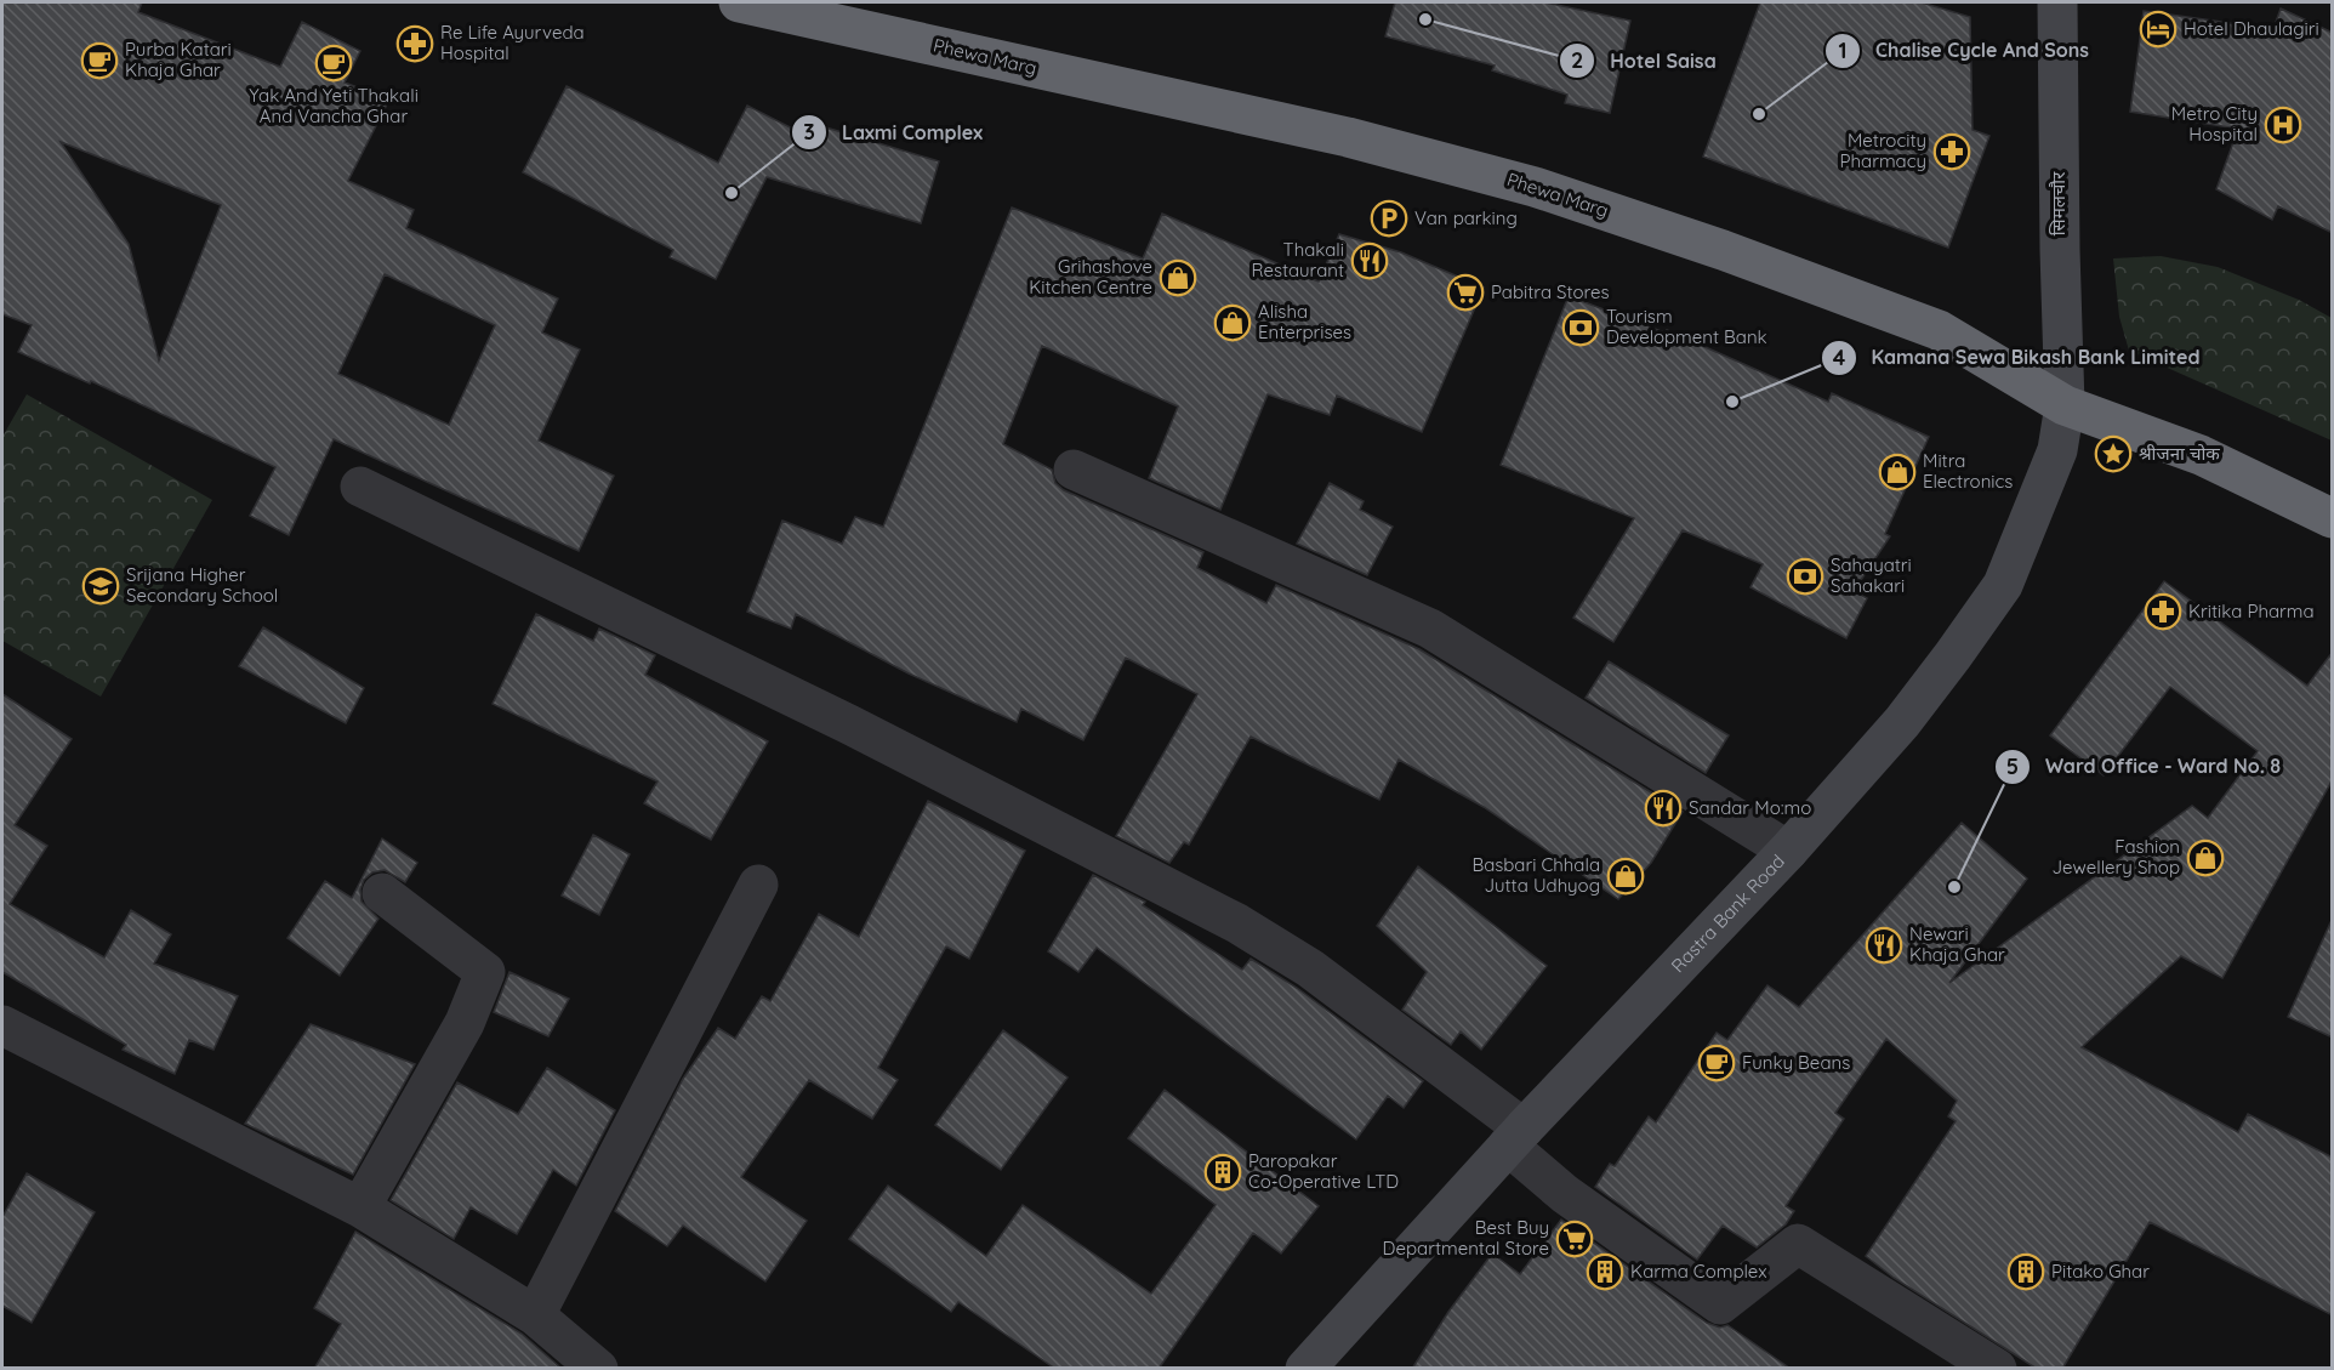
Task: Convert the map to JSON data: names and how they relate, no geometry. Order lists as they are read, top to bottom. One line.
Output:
{"streets":{"highway":["Phewa Marg"],"main road":["सिमलचौर","Rastra Bank Road"]},"crossings":[["Phewa Marg","सिमलचौर"],["Phewa Marg","Rastra Bank Road"],["सिमलचौर","Rastra Bank Road"]],"places":{"other":["Hotel Saisa","Chalise Cycle And Sons","Laxmi Complex","Kamana Sewa Bikash Bank Limited","Ward Office - Ward No. 8"],"hotel":["Hotel Dhaulagiri"],"pharmacy":["Re Life Ayurveda Hospital","Metrocity Pharmacy","Kritika Pharma"],"cafe":["Purba Katari Khaja Ghar","Yak And Yeti Thakali And Vancha Ghar","Funky Beans"],"hospital":["Metro City Hospital"],"parking":["Van parking"],"restaurant":["Thakali Restaurant","Sandar Mo:mo","Newari Khaja Ghar"],"shop":["Grihashove Kitchen Centre","Alisha Enterprises","Mitra Electronics","Fashion Jewellery Shop","Basbari Chhala Jutta Udhyog"],"supermarket":["Pabitra Stores","Best Buy Departmental Store"],"bank":["Tourism Development Bank","Sahayatri Sahakari"],"place":["श्रीजना चोक"],"school or university":["Srijana Higher Secondary School"],"building":["Paropakar Co-Operative LTD","Karma Complex","Pitako Ghar"]}}
